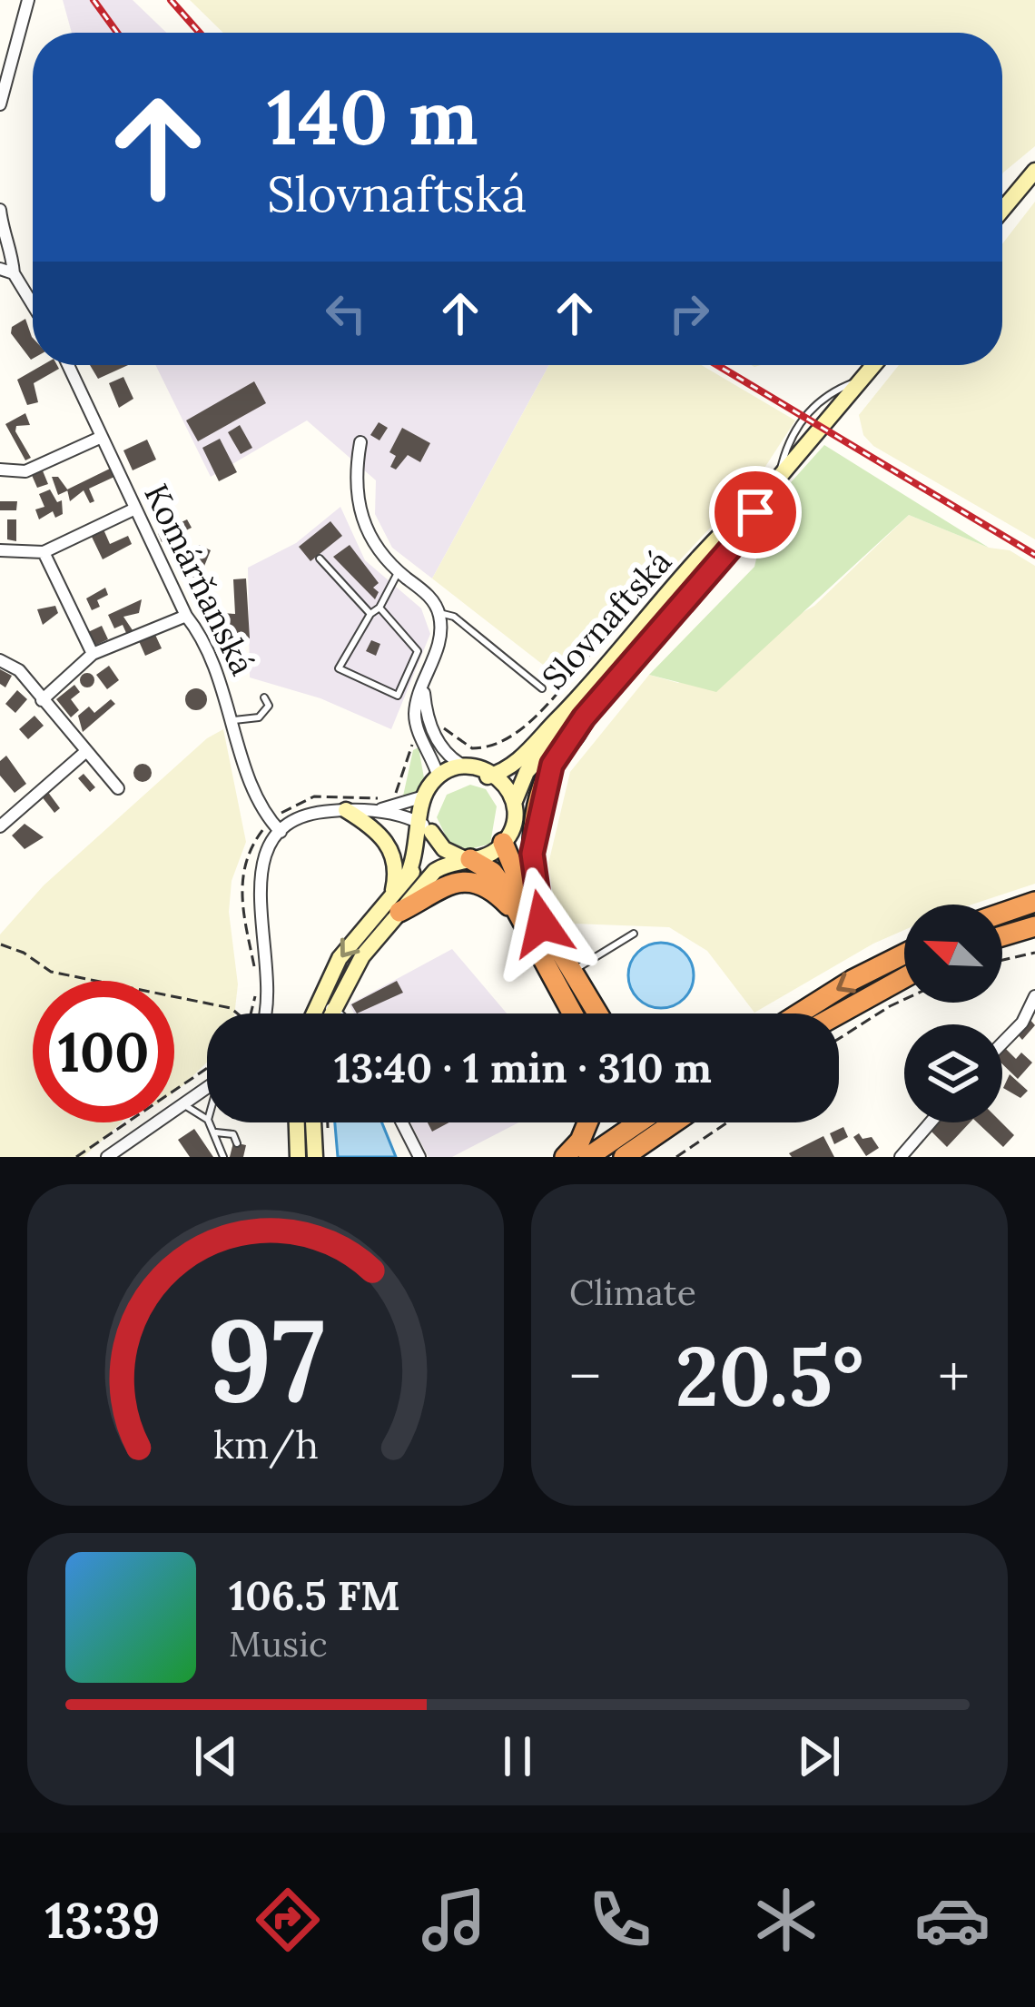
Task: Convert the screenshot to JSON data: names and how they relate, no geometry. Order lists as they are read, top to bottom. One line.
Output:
{"streets":{"main road":["Slovnaftská"],"street":["Komárňanská"]},"north":"top left","page":{"turn":["140 m","Slovnaftská"],"limit":"100","trip":"13:40 · 1 min · 310 m","tile":"Climate","heat":["−","20.5°","+"],"song":["106.5 FM","Music"],"tabs":"13:39","gauge":["97","km/h"]}}
